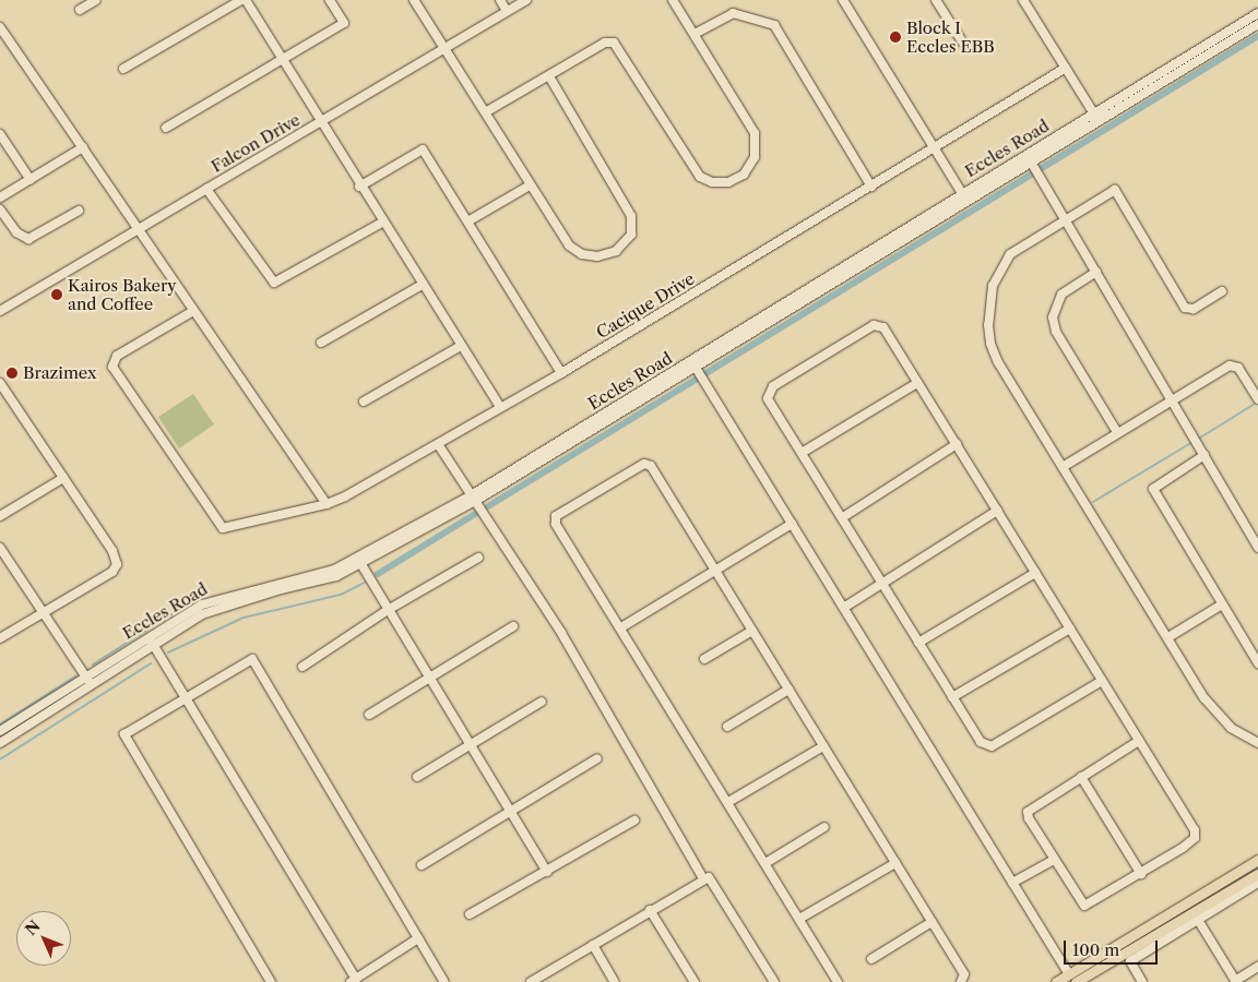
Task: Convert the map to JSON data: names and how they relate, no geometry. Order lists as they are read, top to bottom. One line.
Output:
{"streets":{"street":["Falcon Drive","Eccles Road","Cacique Drive"]},"places":["Block I Eccles EBB","Kairos Bakery and Coffee","Brazimex"],"scale_bar":"100 m","north":"top left"}
